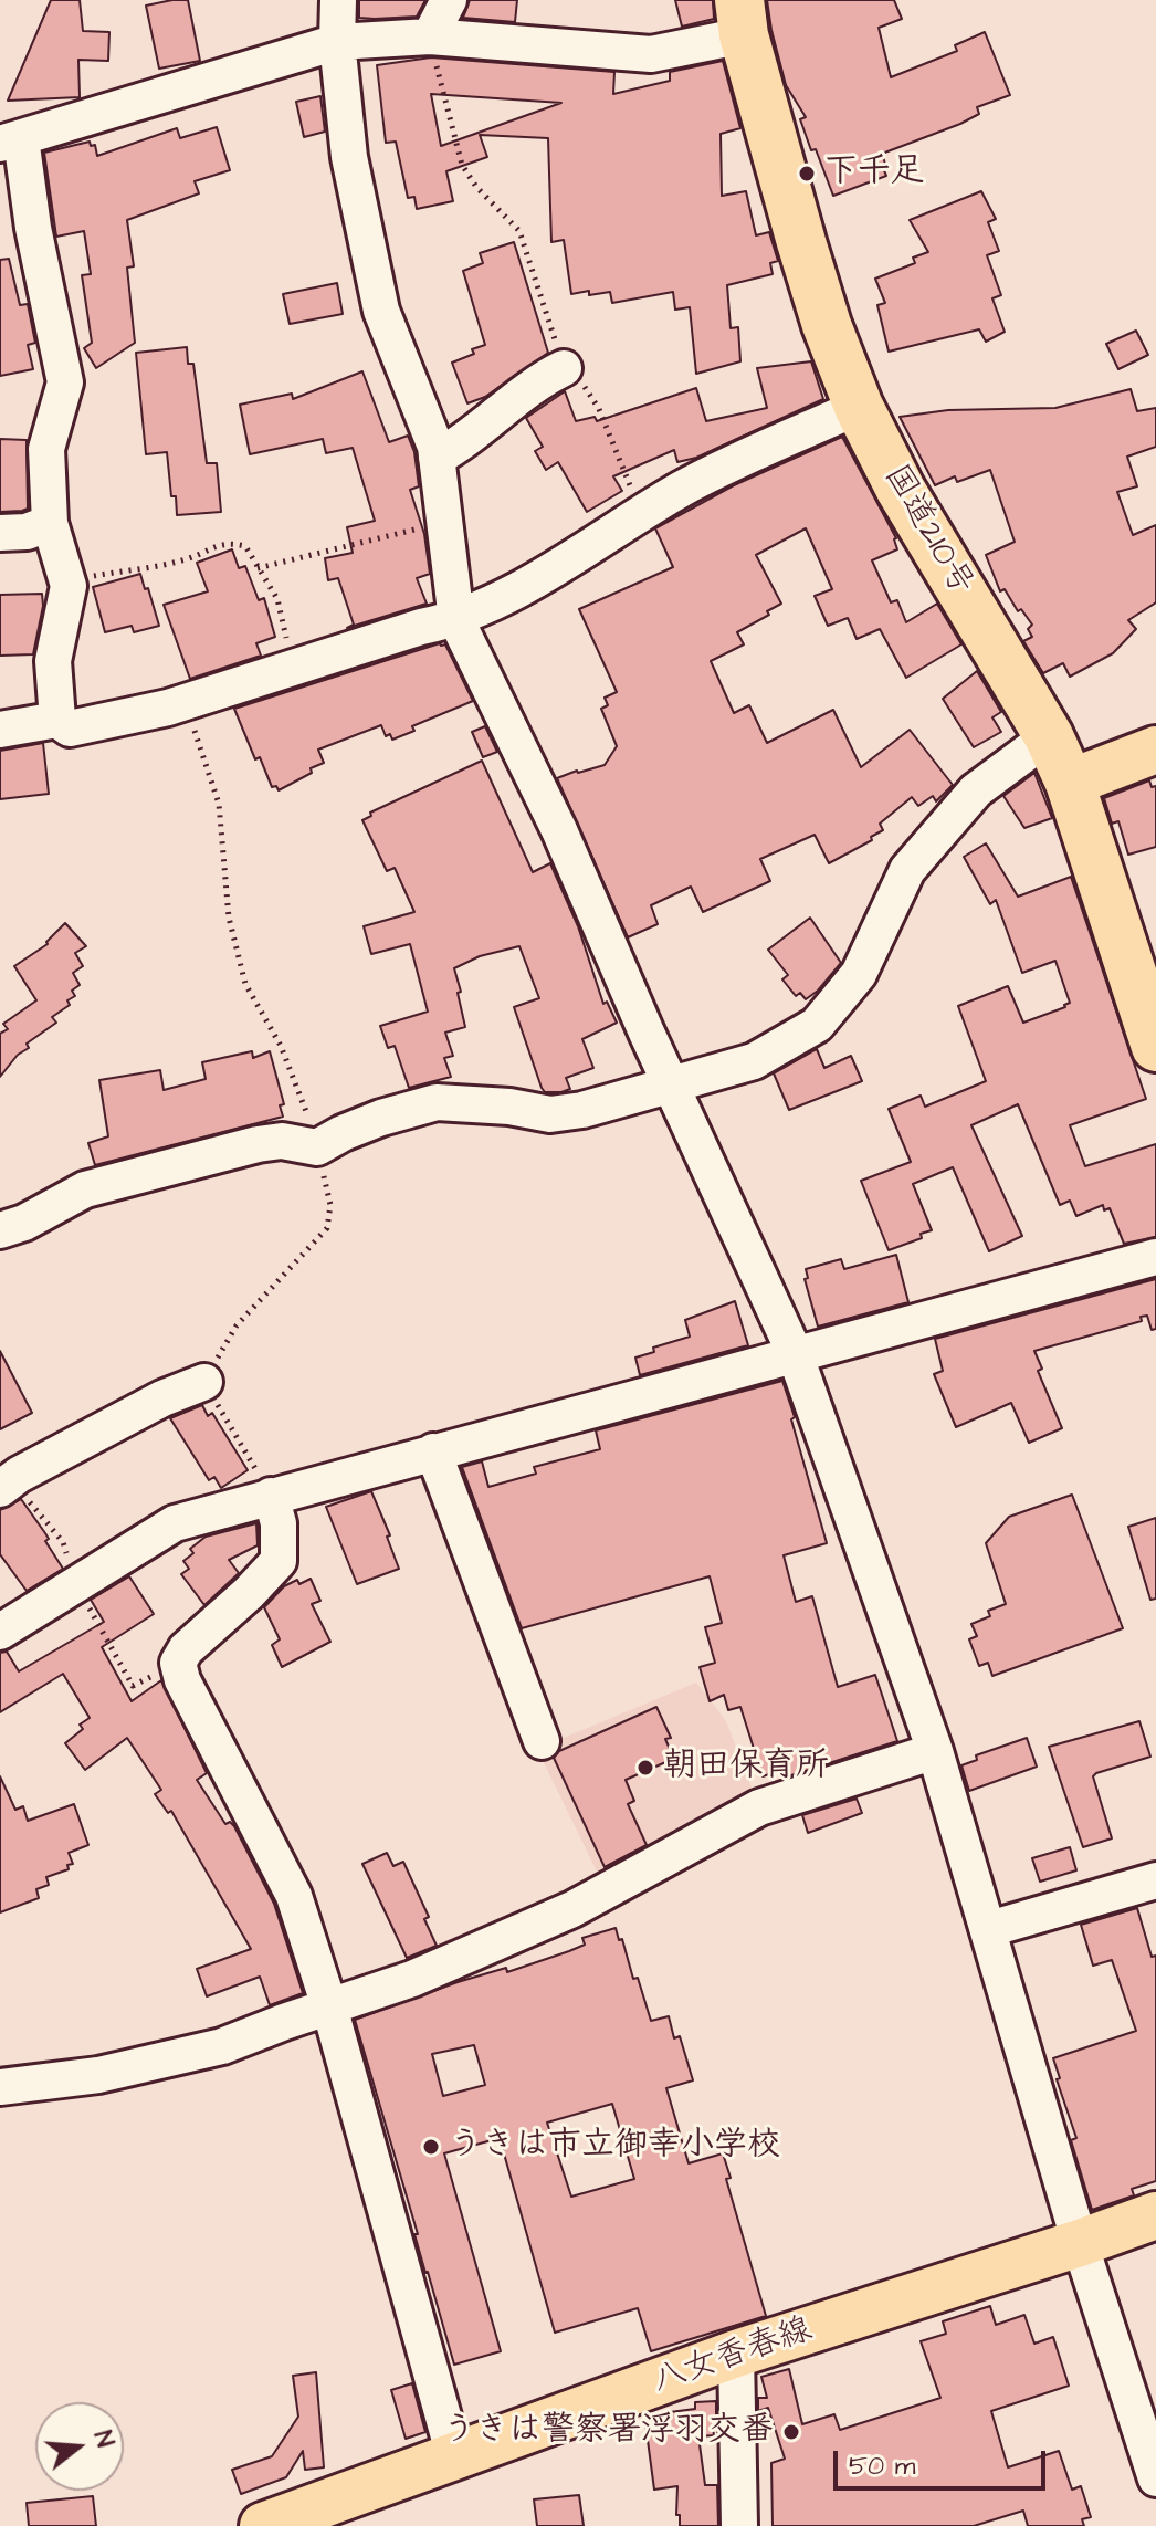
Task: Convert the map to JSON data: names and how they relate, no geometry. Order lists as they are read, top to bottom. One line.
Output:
{"streets":{"highway":["国道210号"],"main road":["八女香春線"]},"places":["下千足","朝田保育所","うきは市立御幸小学校","うきは警察署浮羽交番"],"scale_bar":"50 m","north":"right"}
